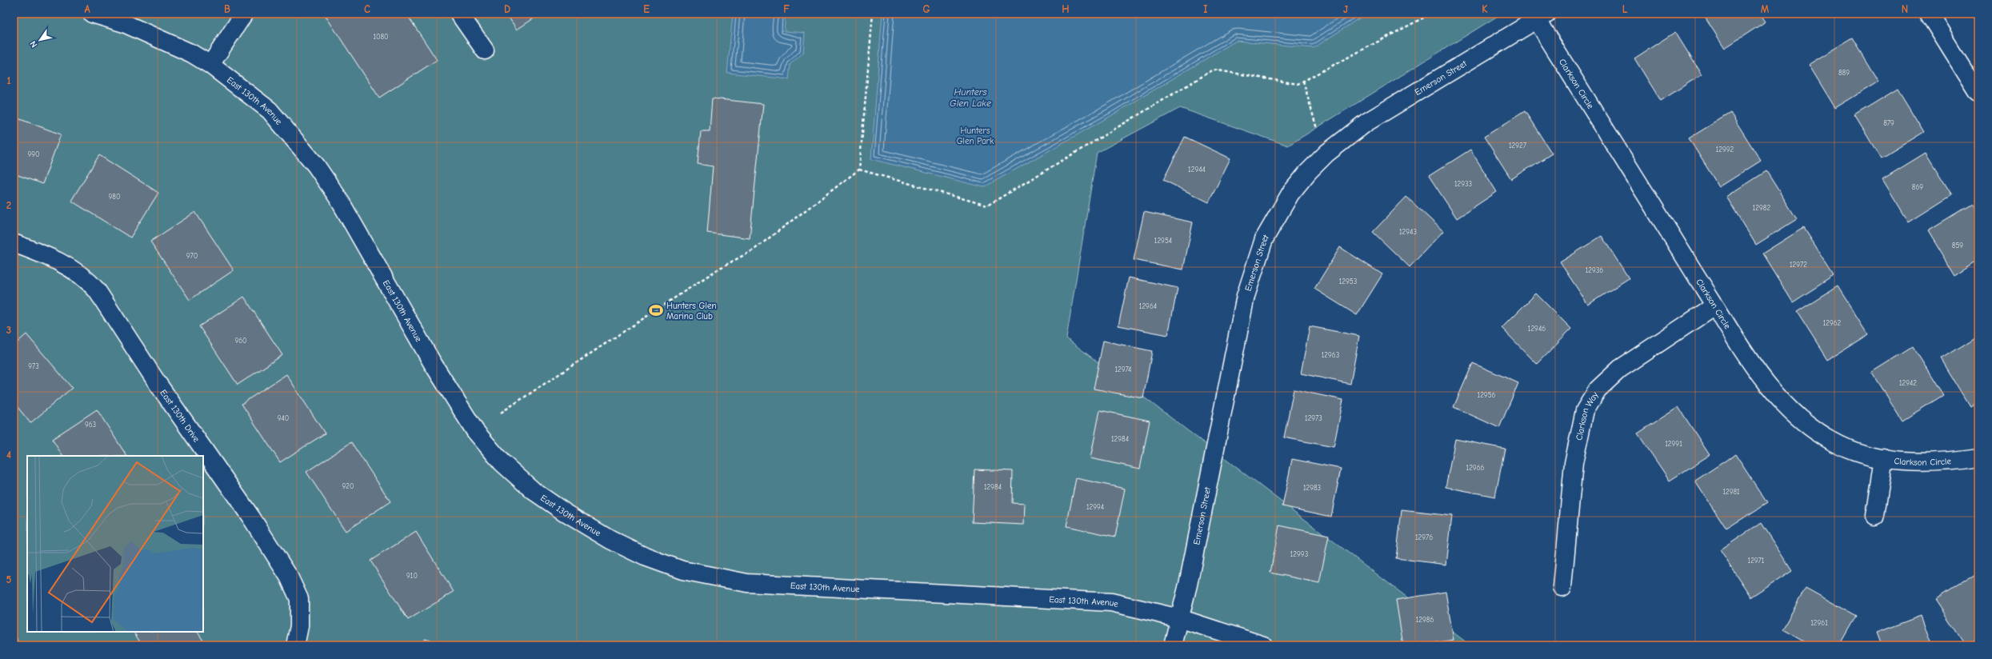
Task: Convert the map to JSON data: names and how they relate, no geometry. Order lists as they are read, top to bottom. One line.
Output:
{"streets":{"street":["Emerson Street","Clarkson Circle","East 130th Avenue","East 130th Drive","Clarkson Way"]},"crossings":[["Emerson Street","Clarkson Circle"],["Emerson Street","East 130th Avenue"],["Clarkson Circle","Clarkson Way"]],"water":["Hunters Glen Lake"],"parks":["Hunters Glen Park"],"places":{"sports":["Hunters Glen Marina Club"]},"house_numbers":["1080","889","879","12927","12992","990","12944","12933","869","980","12982","12943","12954","859","970","12972","12936","12953","12964","12962","12946","960","12963","973","12974","12942","12956","940","12973","963","12984","12991","12966","920","12984","12983","12981","12994","12976","12993","12971","910","12986","12961"],"north":"bottom left","grid":{"columns":["A","B","C","D","E","F","G","H","I","J","K","L","M","N"],"rows":["1","2","3","4","5"]}}
